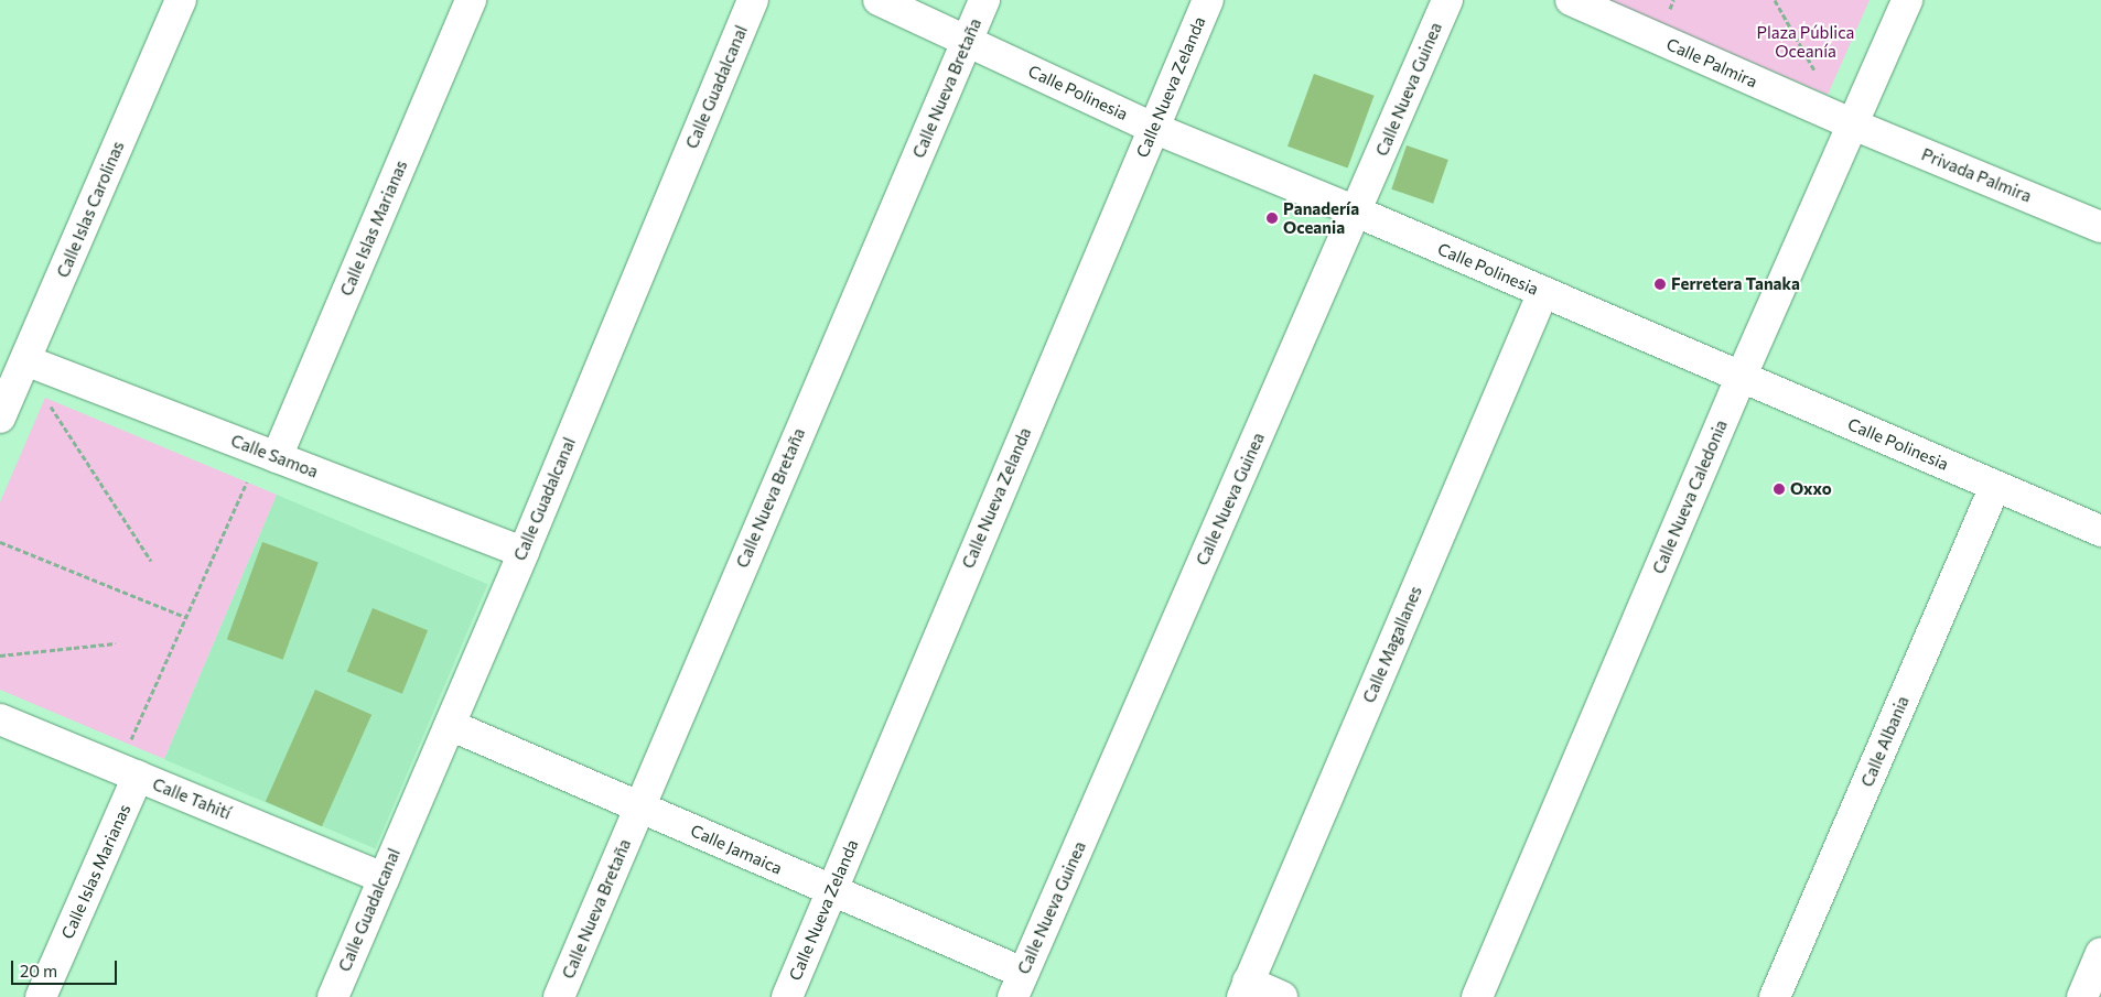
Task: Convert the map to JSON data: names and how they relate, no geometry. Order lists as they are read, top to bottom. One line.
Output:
{"streets":{"street":["Calle Palmira","Calle Guadalcanal","Calle Nueva Zelanda","Calle Nueva Bretaña","Calle Nueva Guinea","Calle Polinesia","Privada Palmira","Calle Islas Carolinas","Calle Islas Marianas","Calle Samoa","Calle Nueva Caledonia","Calle Magallanes","Calle Albania","Calle Tahití","Calle Jamaica"]},"crossings":[["Calle Palmira","Privada Palmira"],["Calle Palmira","Calle Nueva Caledonia"],["Calle Guadalcanal","Calle Samoa"],["Calle Guadalcanal","Calle Tahití"],["Calle Guadalcanal","Calle Jamaica"],["Calle Nueva Zelanda","Calle Polinesia"],["Calle Nueva Zelanda","Calle Jamaica"],["Calle Nueva Bretaña","Calle Polinesia"],["Calle Nueva Bretaña","Calle Jamaica"],["Calle Nueva Guinea","Calle Polinesia"],["Calle Nueva Guinea","Calle Jamaica"],["Calle Polinesia","Calle Nueva Caledonia"],["Calle Polinesia","Calle Magallanes"],["Calle Polinesia","Calle Albania"],["Privada Palmira","Calle Nueva Caledonia"],["Calle Islas Carolinas","Calle Samoa"],["Calle Islas Marianas","Calle Samoa"],["Calle Islas Marianas","Calle Tahití"]],"parks":["Plaza Pública Oceanía"],"places":["Panadería Oceania","Ferretera Tanaka","Oxxo"],"scale_bar":"20 m"}
